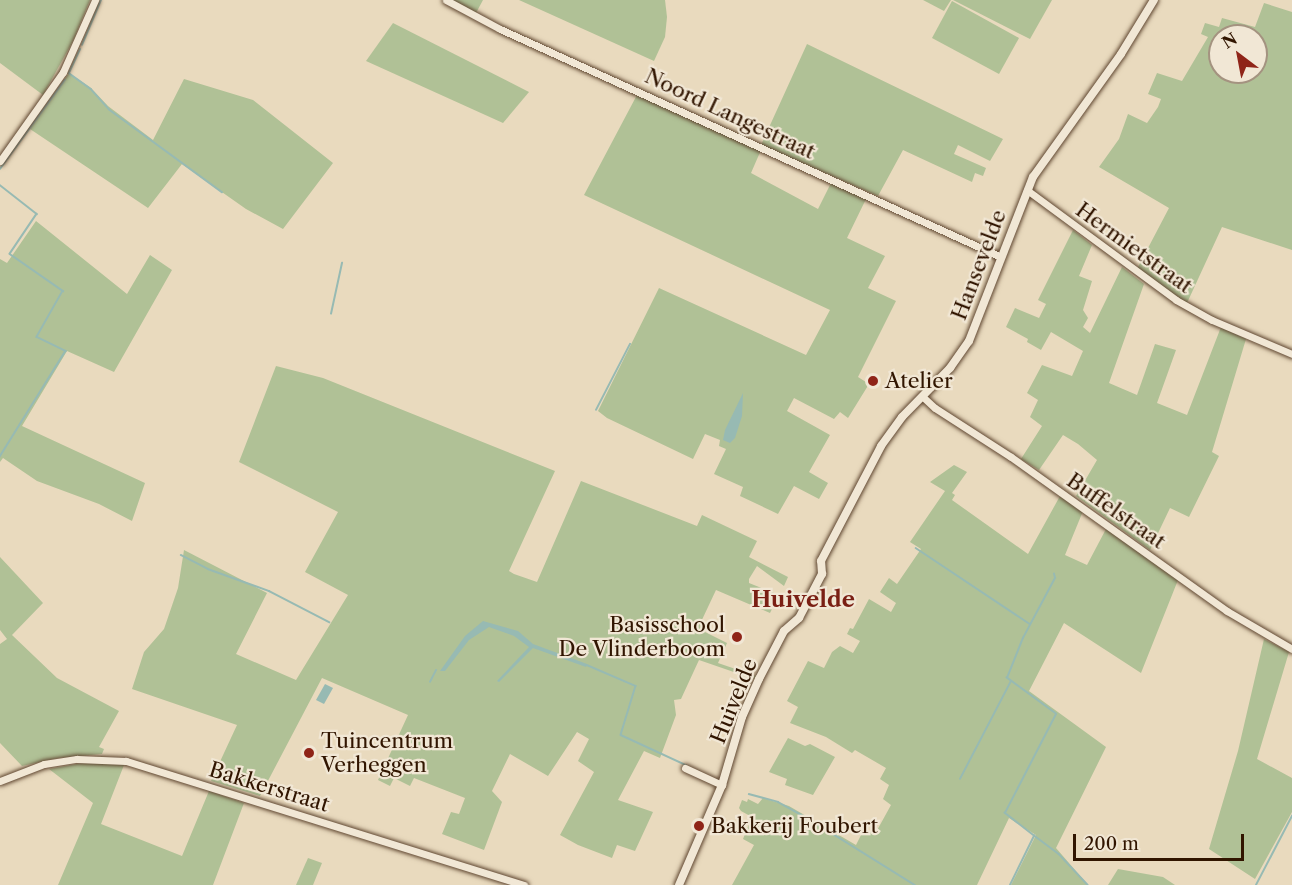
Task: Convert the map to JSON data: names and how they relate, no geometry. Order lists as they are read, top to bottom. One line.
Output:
{"streets":{"street":["Noord Langestraat","Hermietstraat","Hansevelde","Buffelstraat","Huivelde","Bakkerstraat"]},"crossings":[["Noord Langestraat","Hansevelde"],["Hermietstraat","Hansevelde"],["Hansevelde","Buffelstraat"],["Hansevelde","Huivelde"]],"districts":["Huivelde"],"places":["Atelier","Basisschool De Vlinderboom","Tuincentrum Verheggen","Bakkerij Foubert"],"scale_bar":"200 m","north":"top left"}
